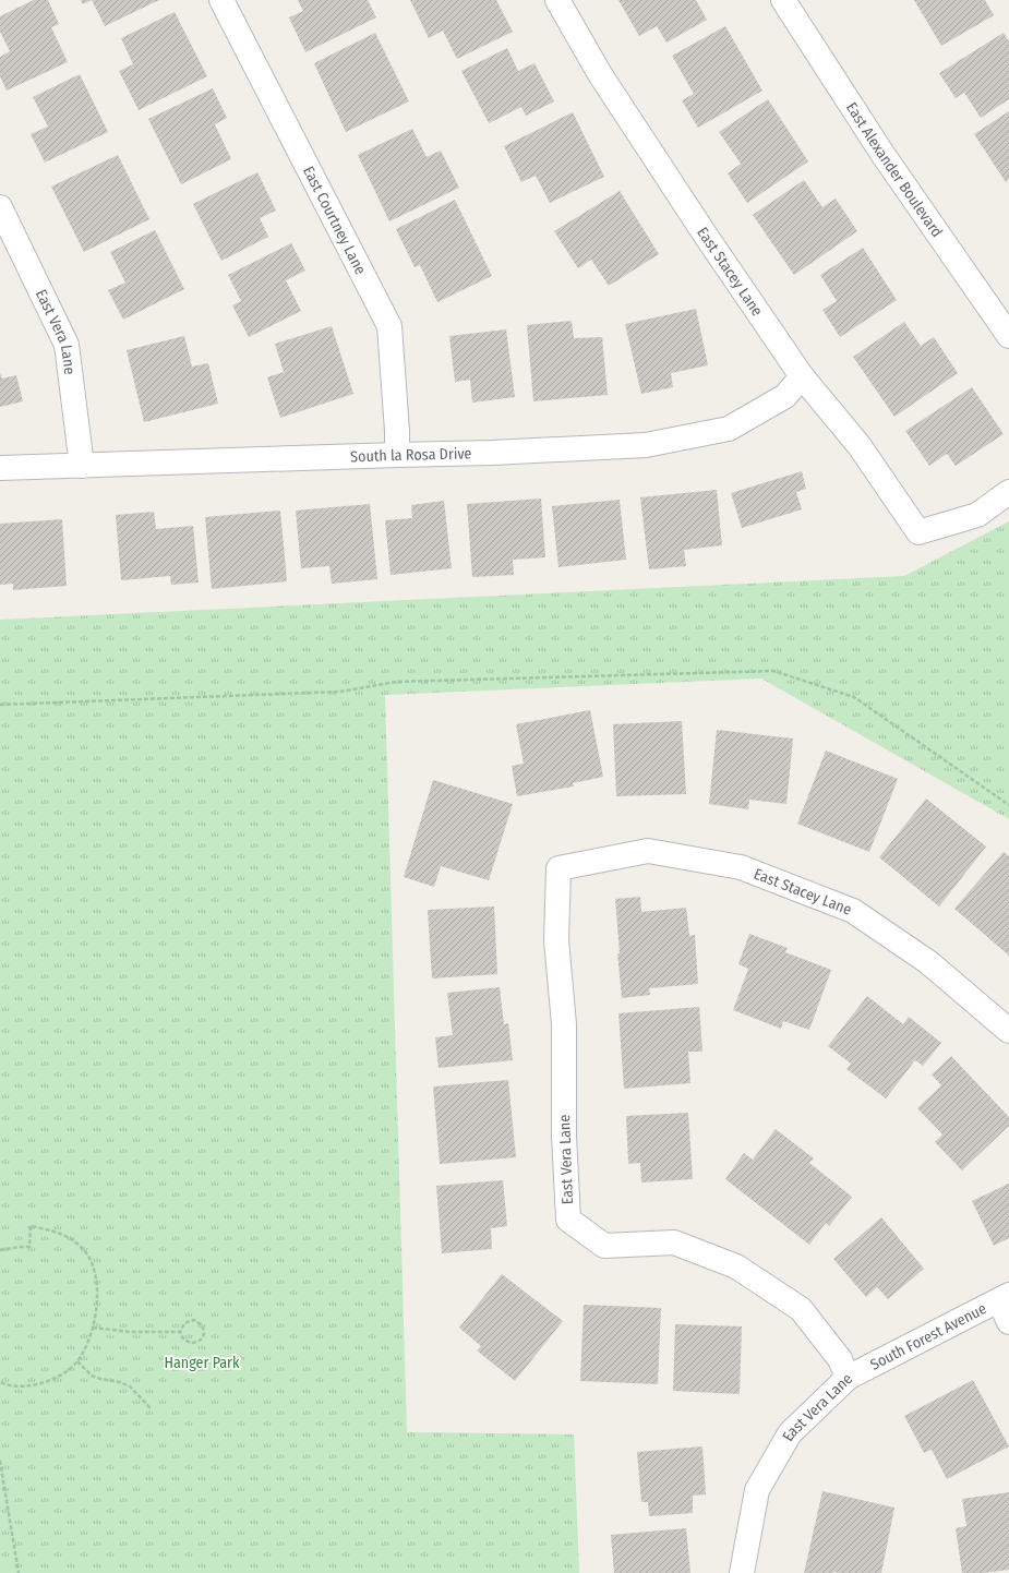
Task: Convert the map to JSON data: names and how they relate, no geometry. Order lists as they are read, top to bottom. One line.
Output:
{"streets":{"street":["East Alexander Boulevard","East Courtney Lane","East Stacey Lane","East Vera Lane","South la Rosa Drive","South Forest Avenue"]},"crossings":[["East Courtney Lane","South la Rosa Drive"],["East Stacey Lane","East Vera Lane"],["East Stacey Lane","South la Rosa Drive"],["East Vera Lane","South la Rosa Drive"],["East Vera Lane","South Forest Avenue"]],"parks":["Hanger Park"]}
